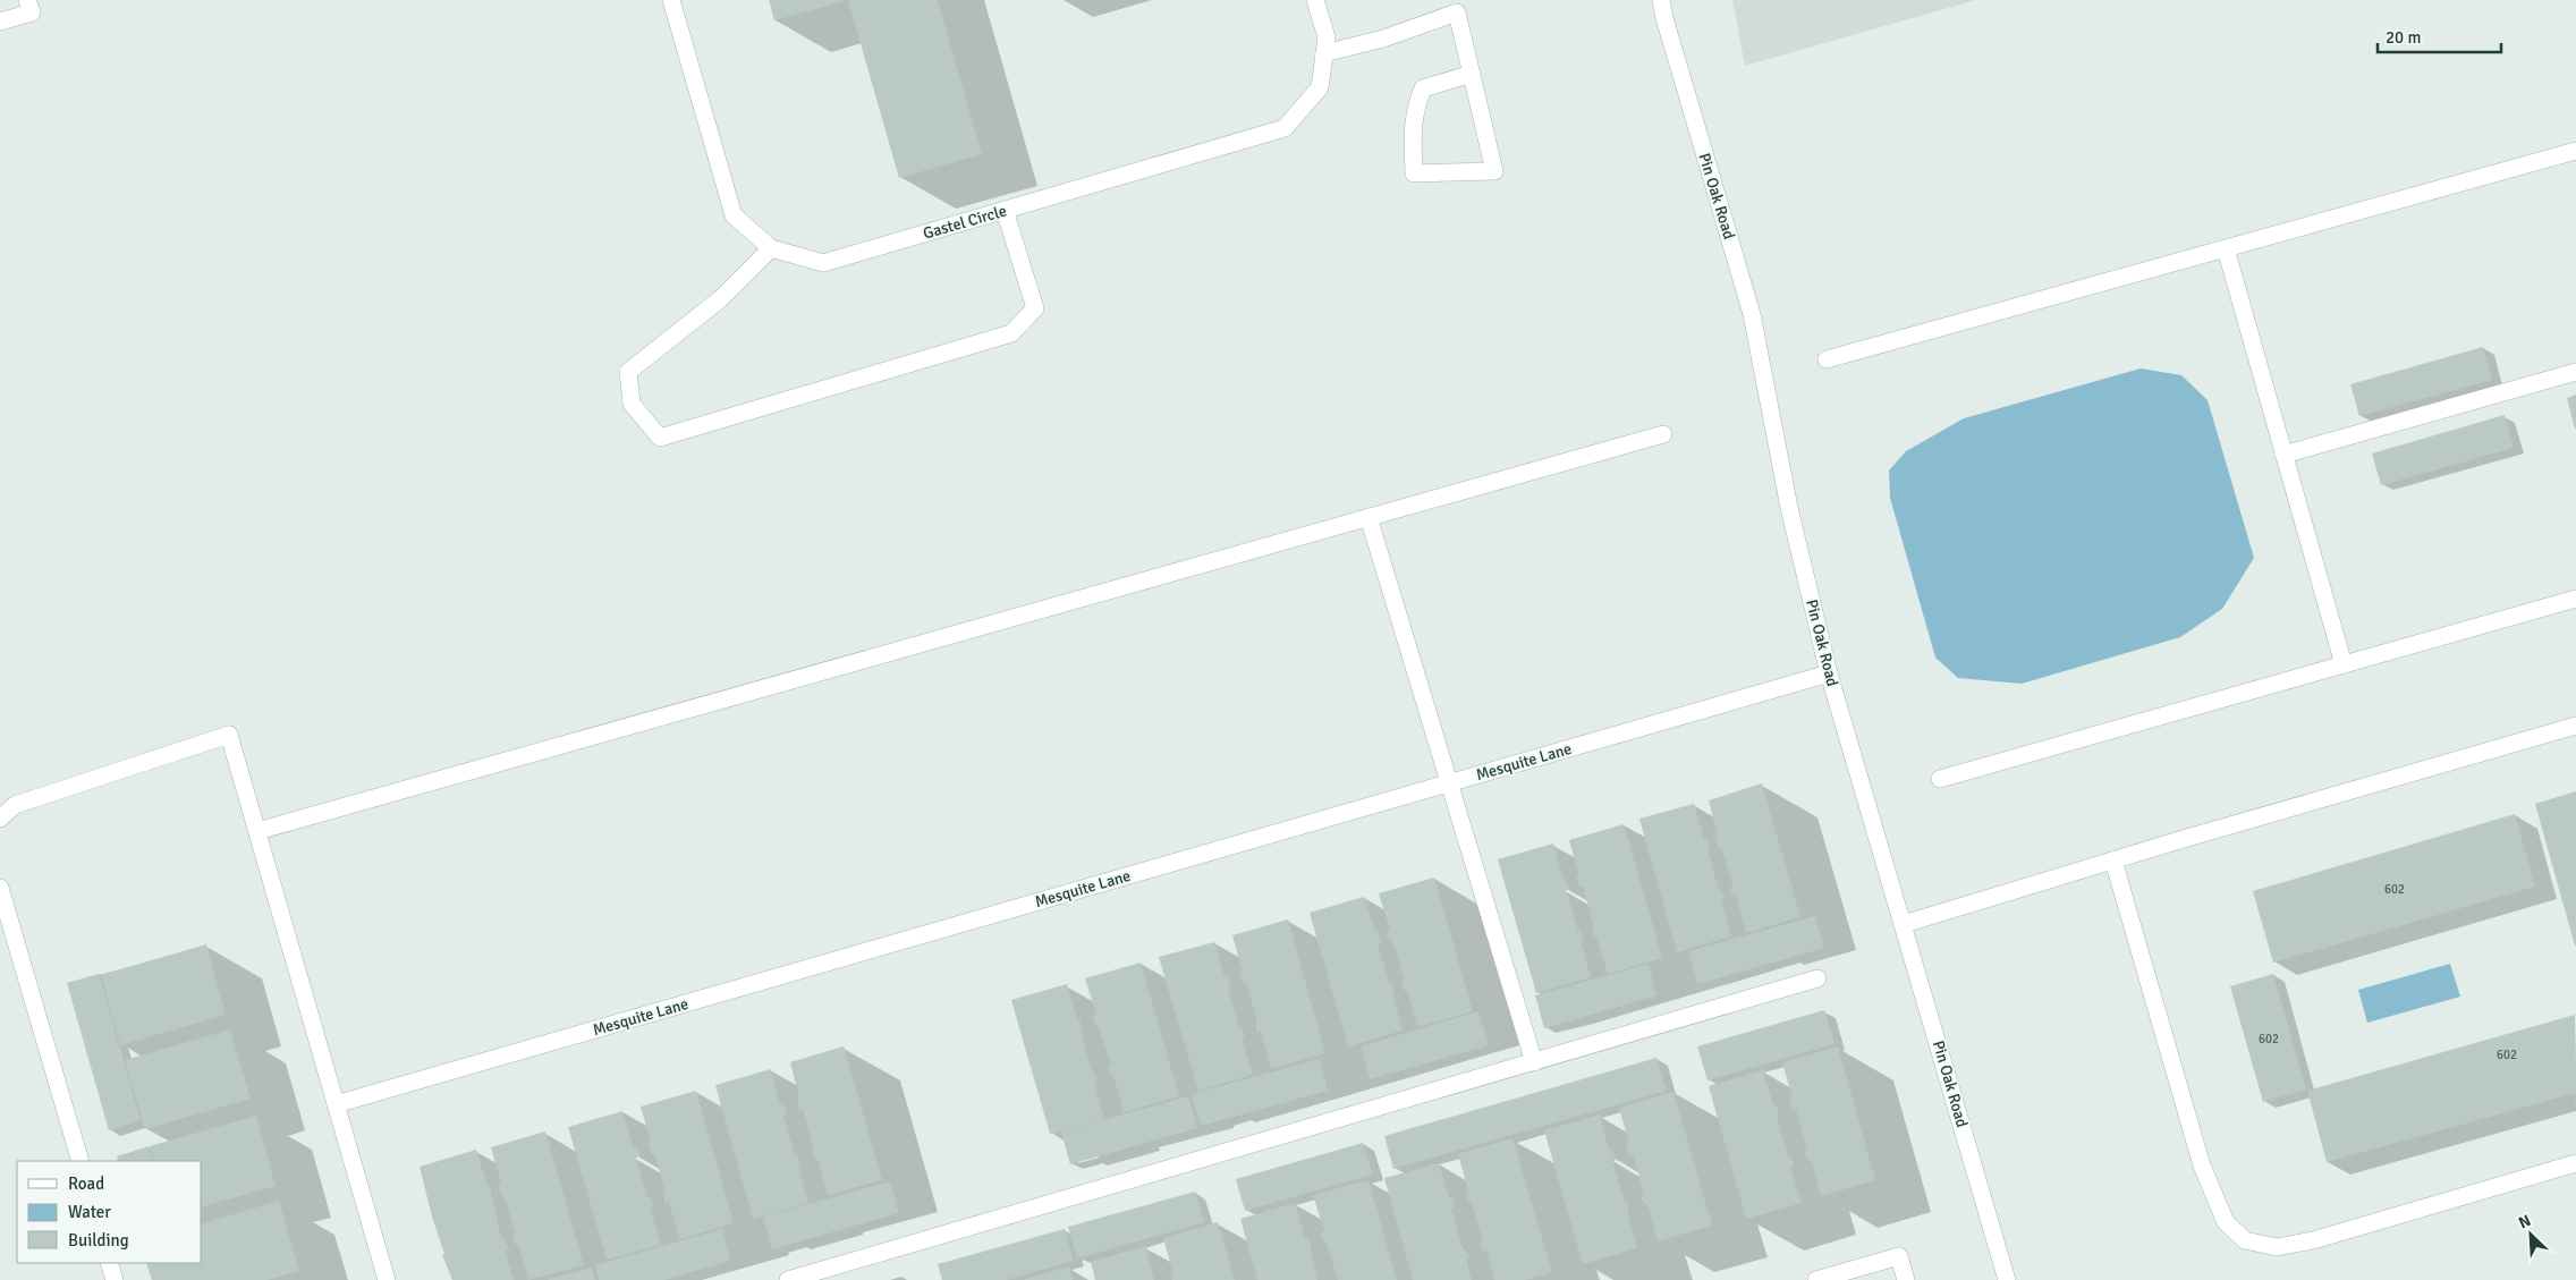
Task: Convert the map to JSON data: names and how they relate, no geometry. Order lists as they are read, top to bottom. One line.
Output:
{"streets":{"street":["Pin Oak Road","Gastel Circle","Mesquite Lane"]},"crossings":[["Pin Oak Road","Mesquite Lane"]],"house_numbers":["602","602","602"],"legend":["Road","Water","Building"],"scale_bar":"20 m","north":"top left"}
